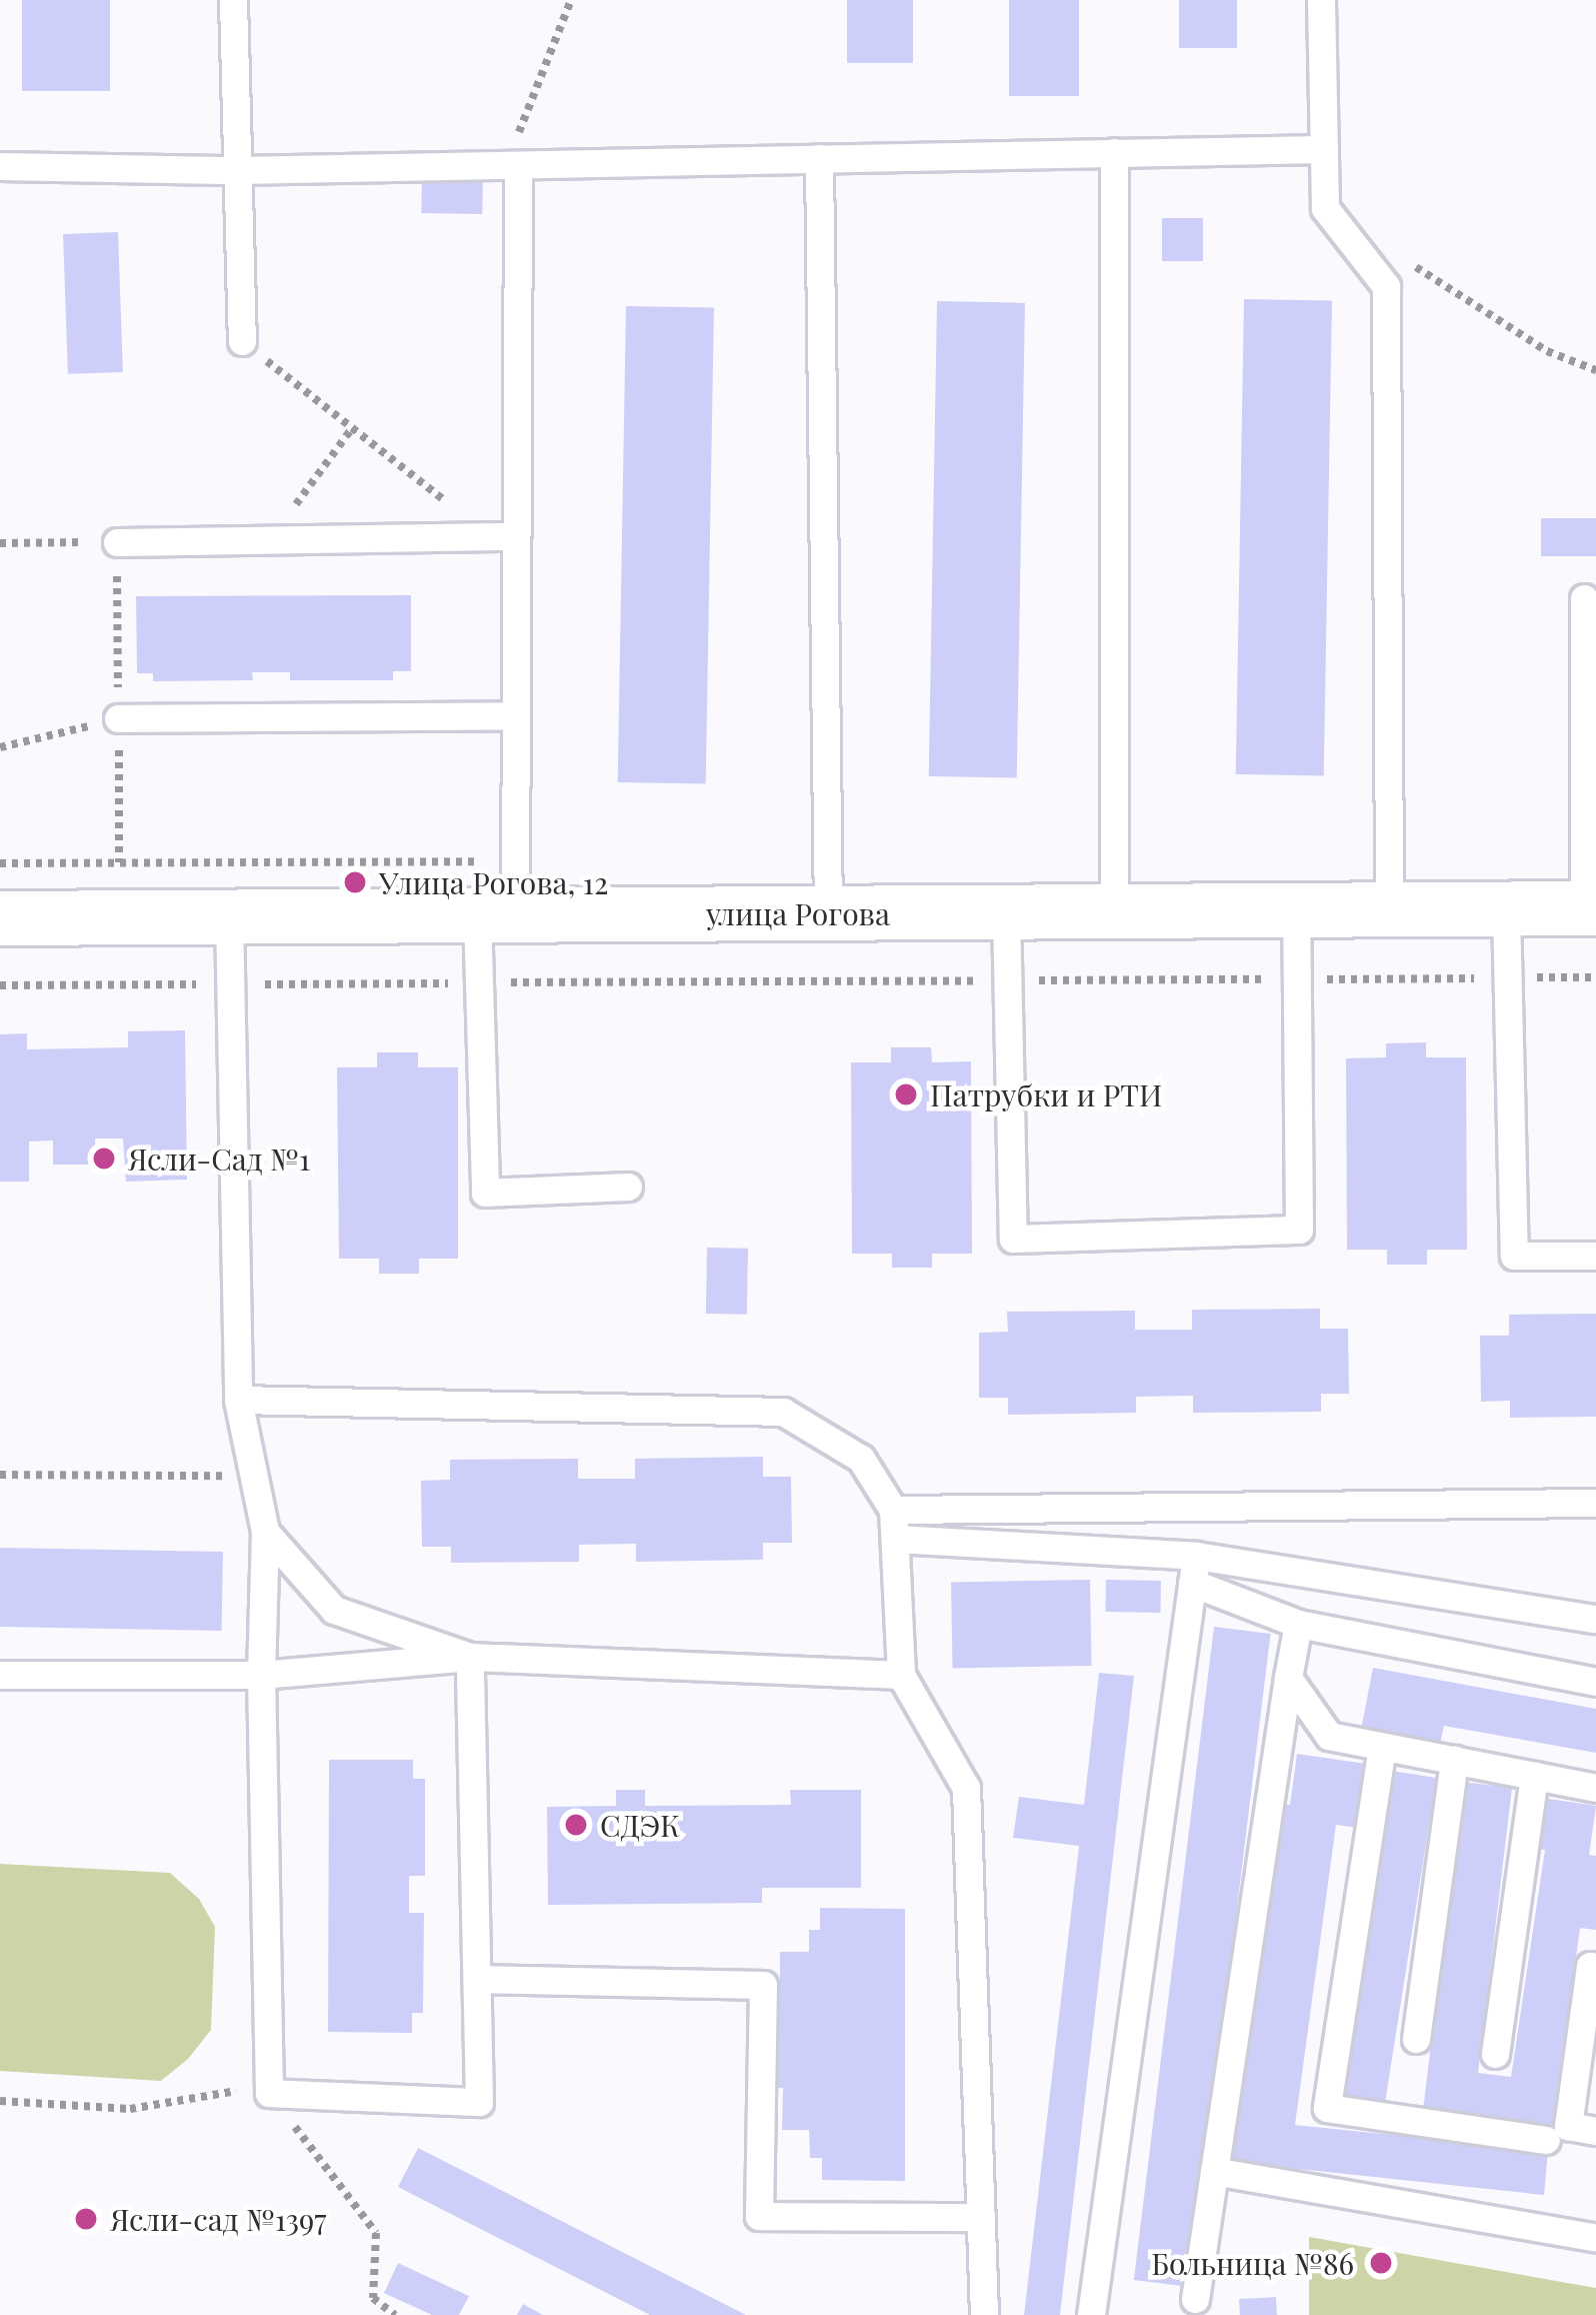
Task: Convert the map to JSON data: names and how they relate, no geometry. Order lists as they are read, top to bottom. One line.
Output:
{"streets":{"street":["улица Рогова"]},"places":["Улица Рогова, 12","Патрубки и РТИ","Ясли-Сад №1","СДЭК","Ясли-сад №1397","Больница №86"]}
